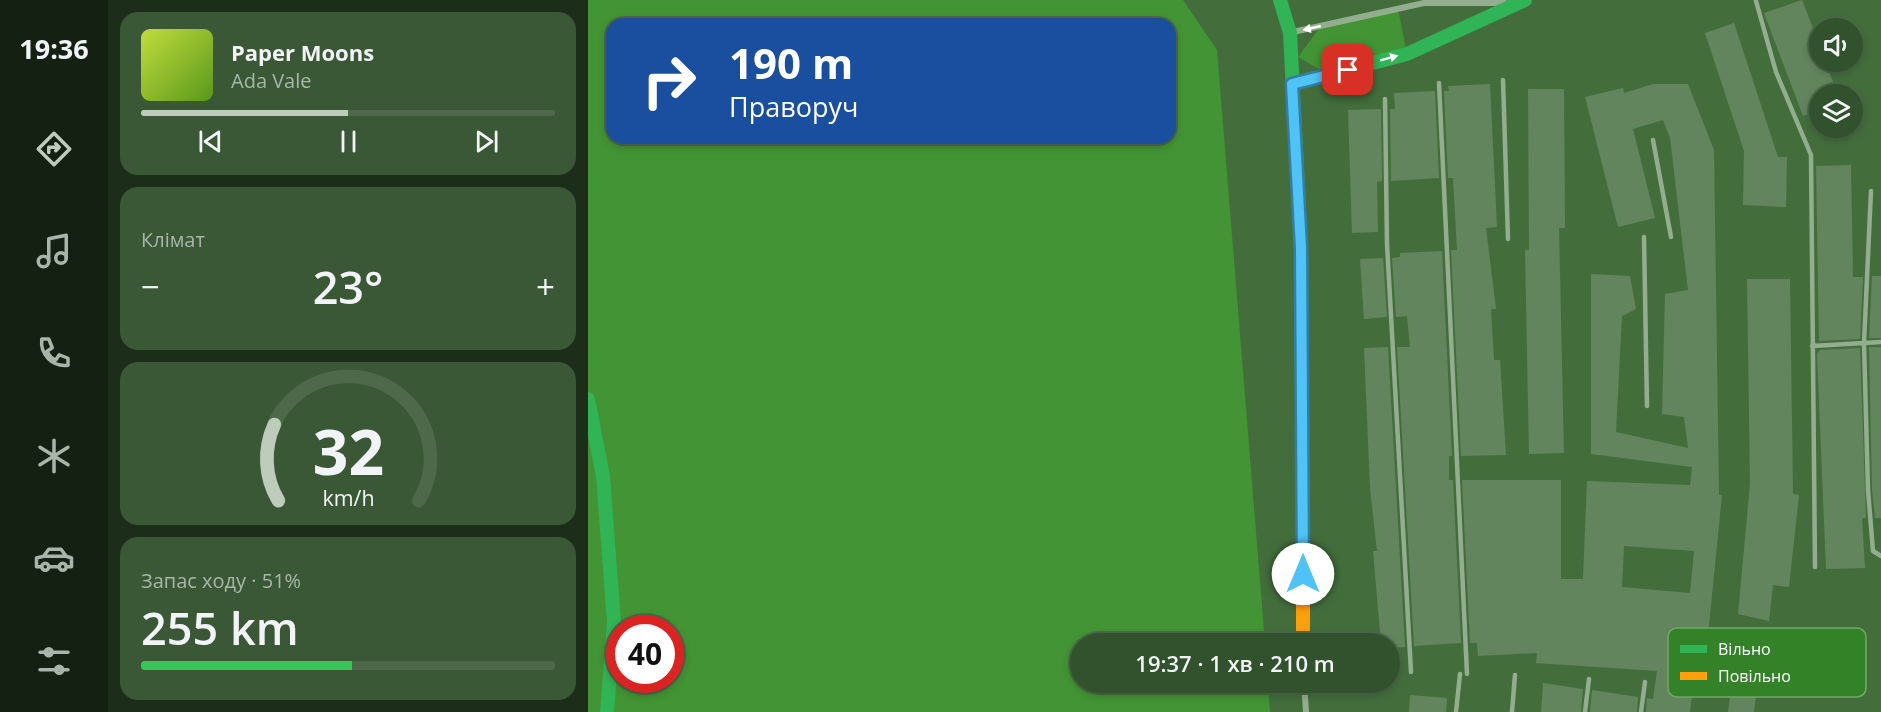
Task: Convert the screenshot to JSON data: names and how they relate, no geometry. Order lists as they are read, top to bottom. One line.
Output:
{"legend":["Вільно","Повільно"],"page":{"tabs":"19:36","turn":["190 m","Праворуч"],"song":["Paper Moons","Ada Vale"],"tile":["Клімат",["Запас ходу · 51%","255 km"]],"heat":["−","23°","+"],"limit":"40","trip":"19:37 · 1 хв · 210 m","gauge":["32","km/h"]}}
